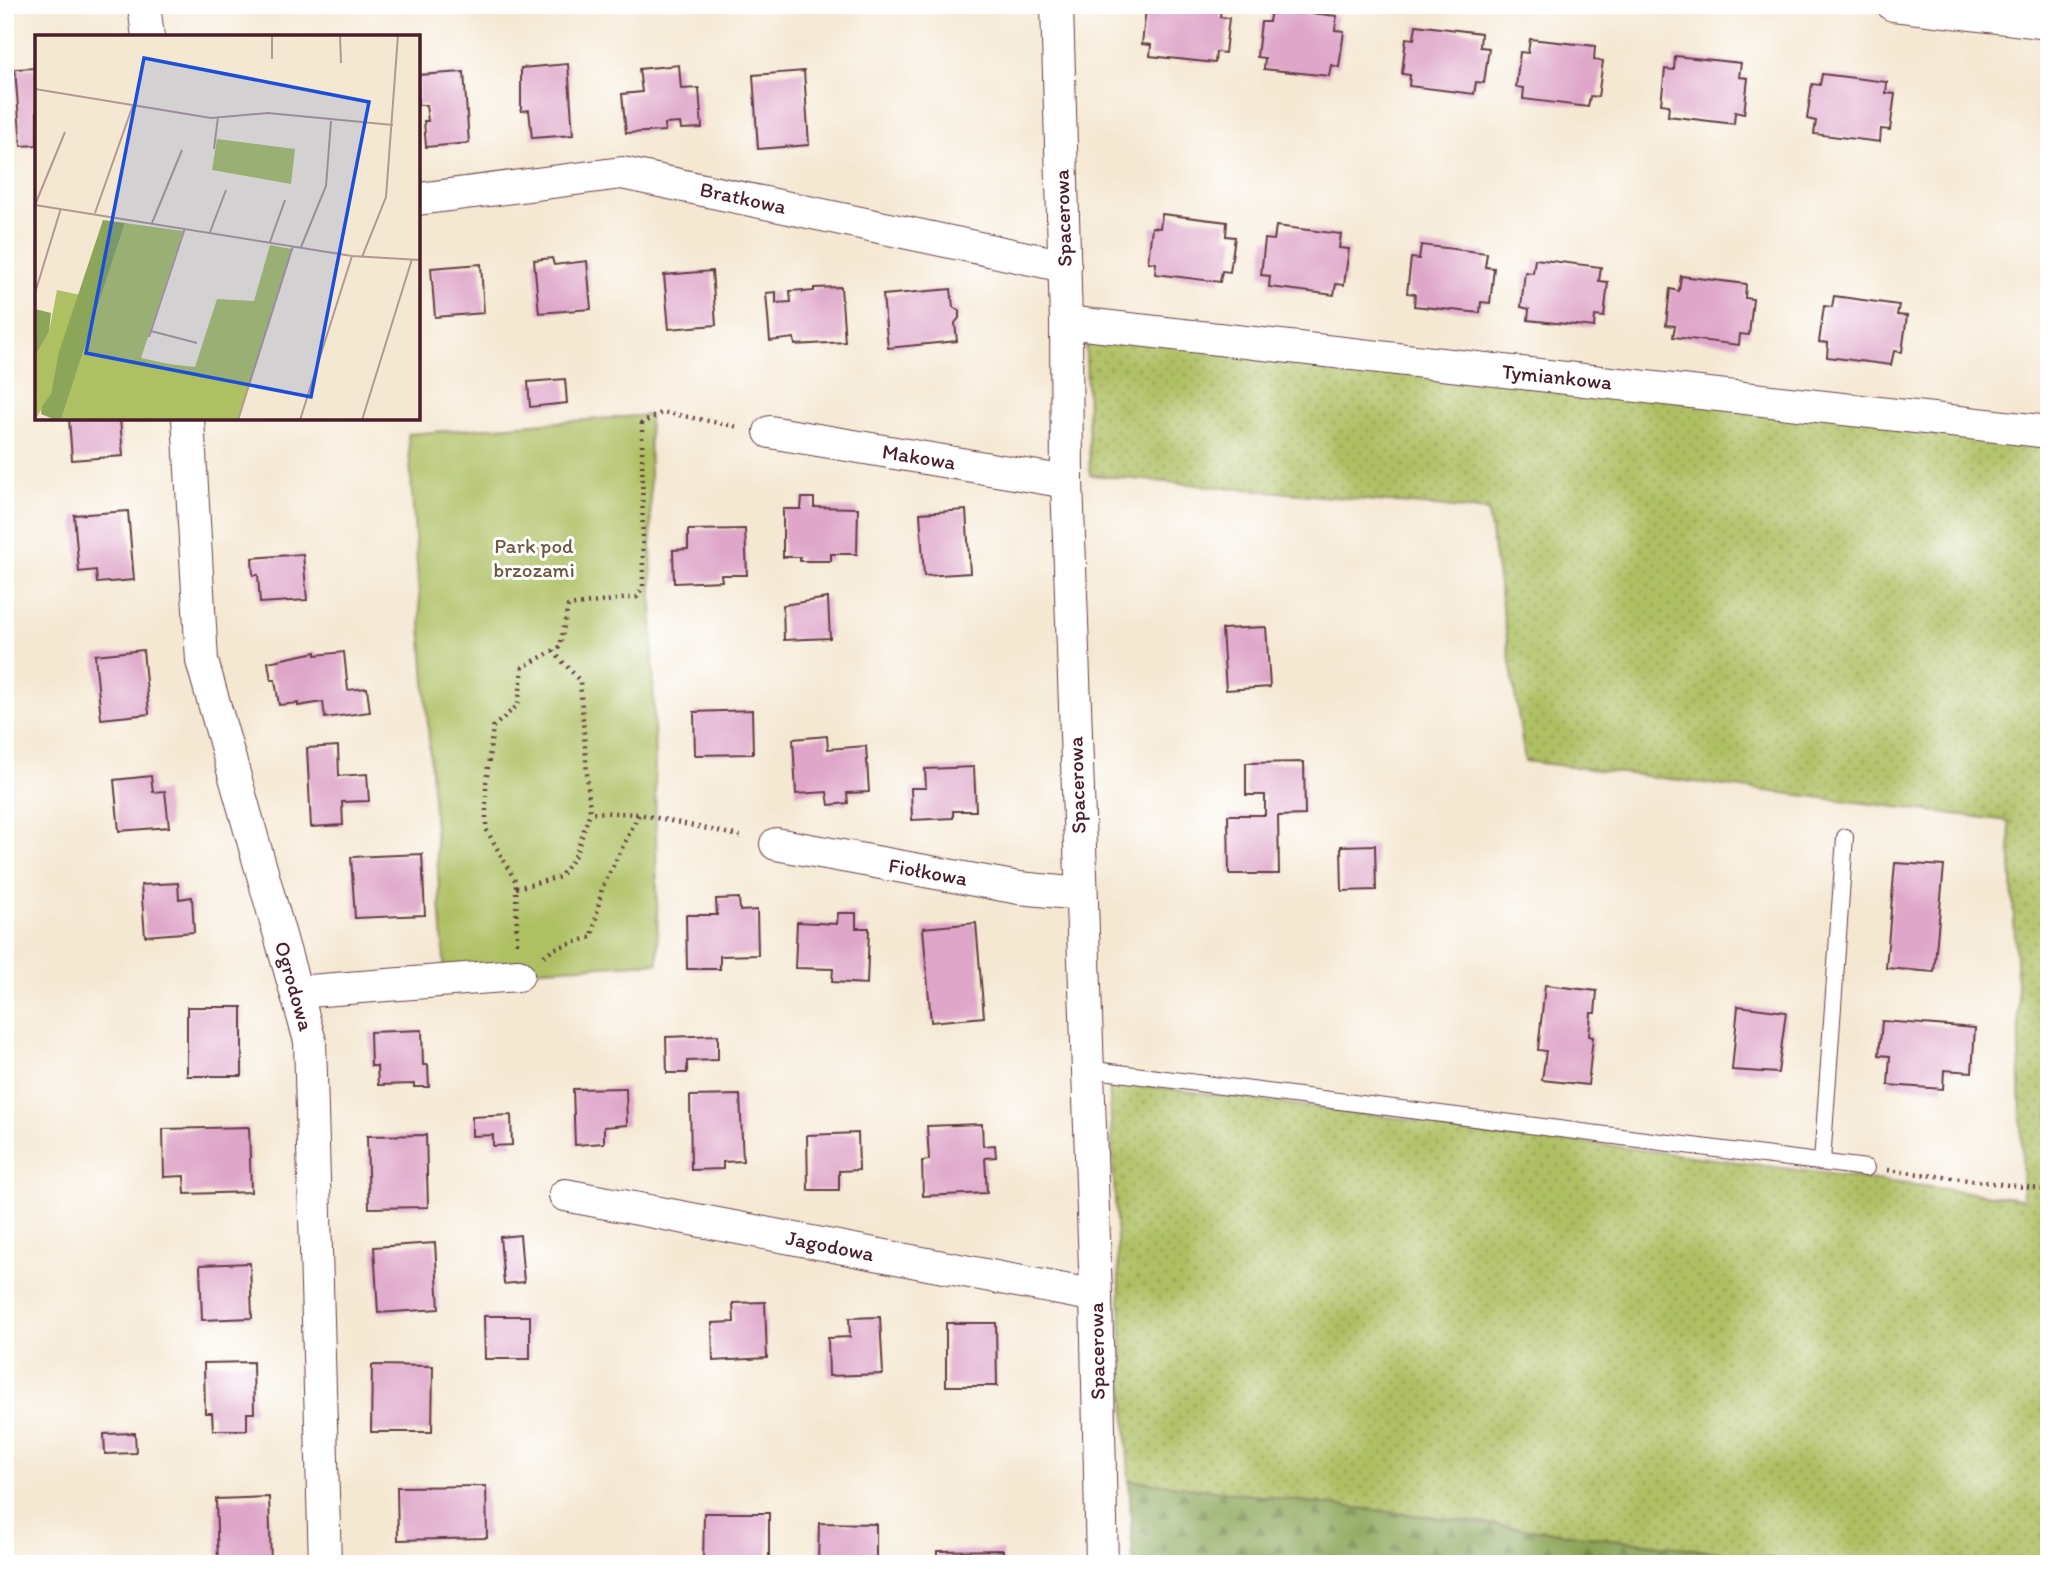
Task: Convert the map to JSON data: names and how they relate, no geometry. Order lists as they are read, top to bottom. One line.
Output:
{"streets":{"street":["Bratkowa","Spacerowa","Tymiankowa","Makowa","Fiołkowa","Ogrodowa","Jagodowa"]},"crossings":[["Bratkowa","Spacerowa"],["Spacerowa","Tymiankowa"],["Spacerowa","Makowa"],["Spacerowa","Fiołkowa"],["Spacerowa","Jagodowa"]],"parks":["Park pod brzozami"]}
